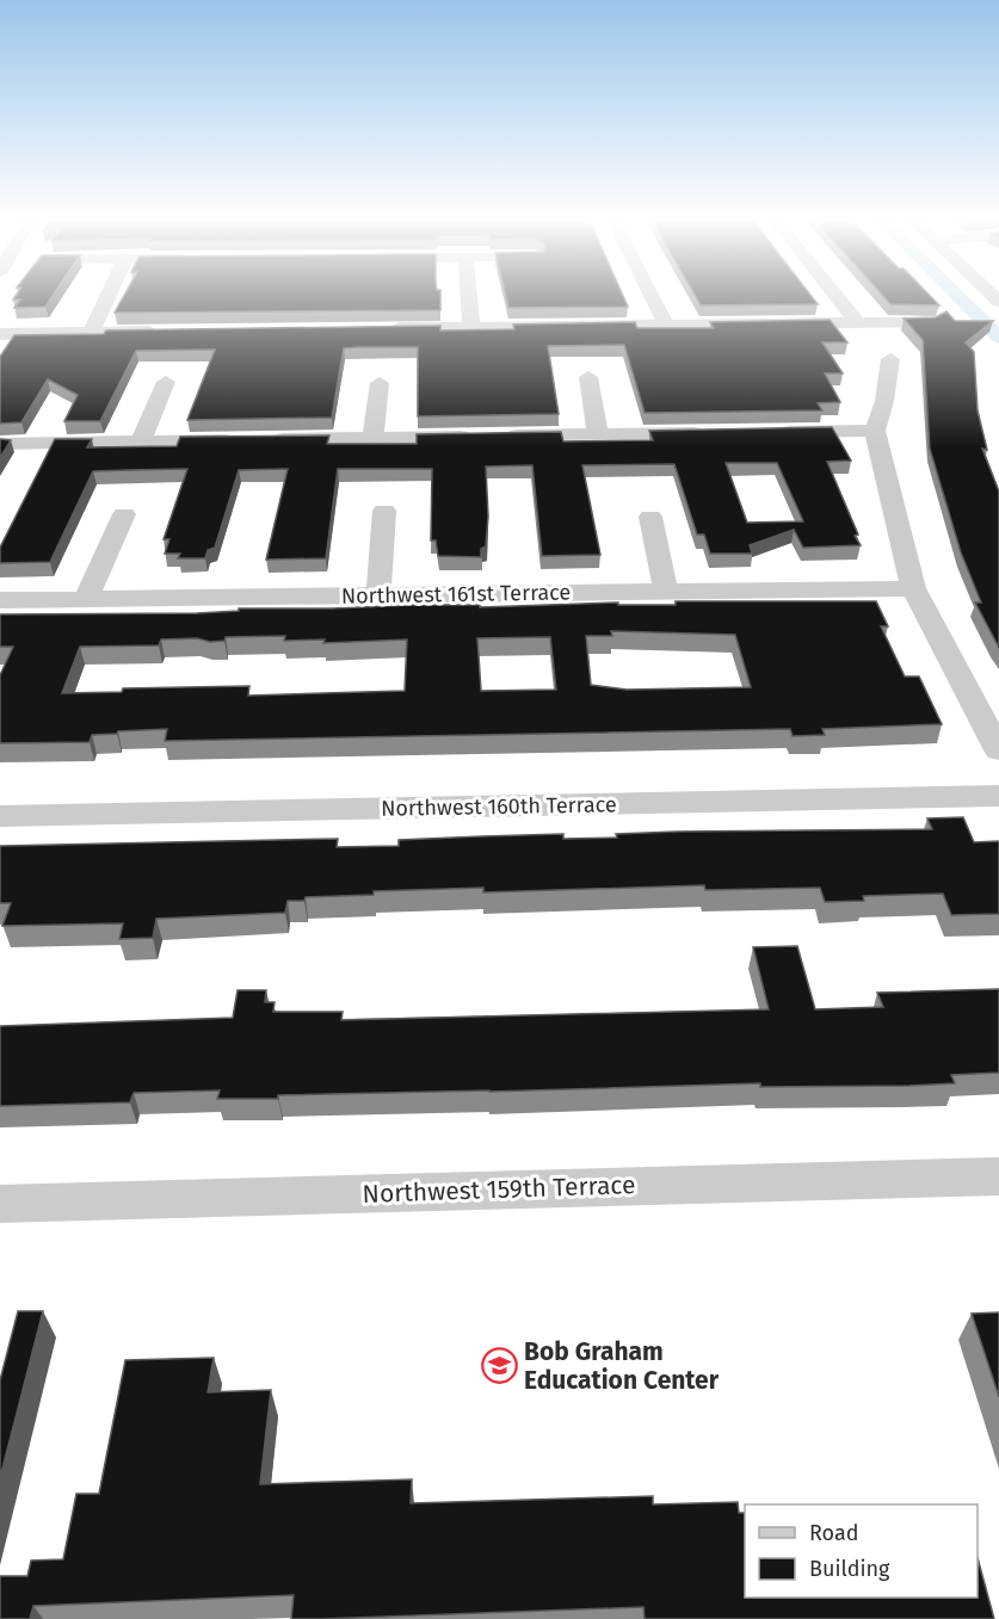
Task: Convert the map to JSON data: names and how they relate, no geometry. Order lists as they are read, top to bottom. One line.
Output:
{"streets":{"street":["Northwest 161st Terrace","Northwest 160th Terrace","Northwest 159th Terrace"]},"places":{"school or university":["Bob Graham Education Center"]},"legend":["Road","Building"]}
